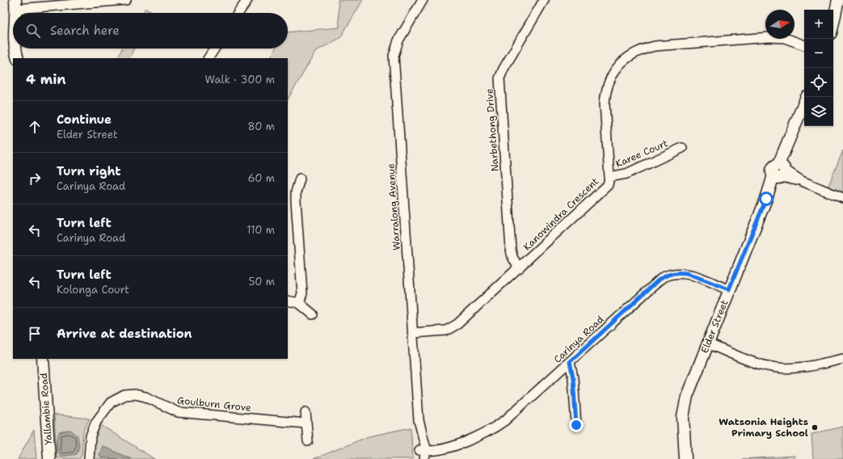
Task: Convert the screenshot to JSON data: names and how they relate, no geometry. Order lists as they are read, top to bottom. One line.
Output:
{"streets":{"street":["Narbethong Drive","Karee Court","Warralong Avenue","Kanowindra Crescent","Elder Street","Carinya Road","Goulburn Grove","Yallambie Road"]},"crossings":[["Narbethong Drive","Kanowindra Crescent"],["Karee Court","Kanowindra Crescent"],["Warralong Avenue","Kanowindra Crescent"],["Warralong Avenue","Carinya Road"],["Elder Street","Carinya Road"]],"places":["Watsonia Heights Primary School"],"north":"right","page":{"map_buttons":["+","−"],"search":"Search here","heading":["4 min","Walk · 300 m"],"list":[["Continue","Elder Street","80 m"],["Turn right","Carinya Road","60 m"],["Turn left","Carinya Road","110 m"],["Turn left","Kolonga Court","50 m"],"Arrive at destination"]}}
